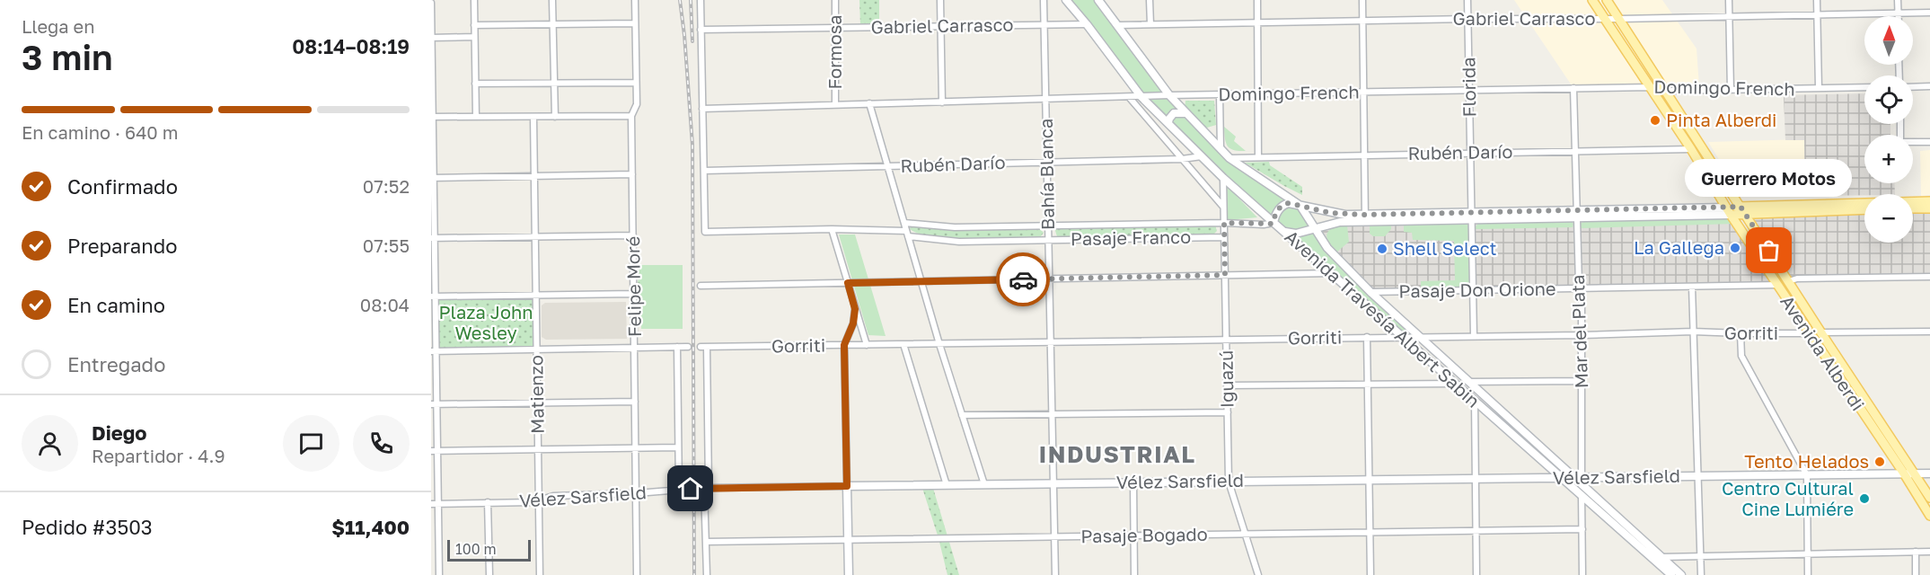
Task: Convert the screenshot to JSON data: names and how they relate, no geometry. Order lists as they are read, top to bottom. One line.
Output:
{"streets":{"main road":["Avenida Travesía Albert Sabin","Avenida Alberdi","Vélez Sarsfield"],"street":["Gabriel Carrasco","Formosa","Florida","Domingo French","Rubén Darío","Bahía Blanca","Pasaje Franco","Felipe Moré","Pasaje Don Orione","Mar del Plata","Gorriti","Iguazú","Matienzo","Pasaje Bogado"]},"crossings":[["Gabriel Carrasco","Formosa"],["Gabriel Carrasco","Florida"],["Gabriel Carrasco","Bahía Blanca"],["Gabriel Carrasco","Avenida Travesía Albert Sabin"],["Gabriel Carrasco","Avenida Alberdi"],["Formosa","Domingo French"],["Florida","Domingo French"],["Florida","Rubén Darío"],["Florida","Pasaje Don Orione"],["Florida","Gorriti"],["Domingo French","Bahía Blanca"],["Domingo French","Avenida Travesía Albert Sabin"],["Domingo French","Mar del Plata"],["Domingo French","Avenida Alberdi"],["Rubén Darío","Bahía Blanca"],["Rubén Darío","Pasaje Franco"],["Rubén Darío","Avenida Travesía Albert Sabin"],["Rubén Darío","Mar del Plata"],["Rubén Darío","Avenida Alberdi"],["Bahía Blanca","Pasaje Franco"],["Bahía Blanca","Gorriti"],["Bahía Blanca","Vélez Sarsfield"],["Bahía Blanca","Pasaje Bogado"],["Pasaje Franco","Iguazú"],["Felipe Moré","Vélez Sarsfield"],["Pasaje Don Orione","Avenida Travesía Albert Sabin"],["Pasaje Don Orione","Mar del Plata"],["Pasaje Don Orione","Avenida Alberdi"],["Avenida Travesía Albert Sabin","Mar del Plata"],["Avenida Travesía Albert Sabin","Gorriti"],["Avenida Travesía Albert Sabin","Iguazú"],["Avenida Travesía Albert Sabin","Vélez Sarsfield"],["Mar del Plata","Gorriti"],["Mar del Plata","Vélez Sarsfield"],["Mar del Plata","Pasaje Bogado"],["Gorriti","Avenida Alberdi"],["Gorriti","Iguazú"],["Gorriti","Vélez Sarsfield"],["Avenida Alberdi","Vélez Sarsfield"],["Iguazú","Vélez Sarsfield"],["Iguazú","Pasaje Bogado"],["Matienzo","Vélez Sarsfield"]],"districts":["INDUSTRIAL"],"parks":["Plaza John Wesley"],"places":["Pinta Alberdi","La Gallega","Shell Select","Guerrero Motos","Tento Helados","Centro Cultural Cine Lumiére"],"scale_bar":"100 m","north":"top","page":{"heading":["3 min","Llega en","08:14–08:19"],"panel":["Diego","Repartidor · 4.9","Pedido #3503","$11,400"],"map_buttons":["+","−"],"bar":"En camino · 640 m","list":[["Confirmado","07:52"],["Preparando","07:55"],["En camino","08:04"],"Entregado"],"bubble":"Guerrero Motos","scale":"100 m"}}
